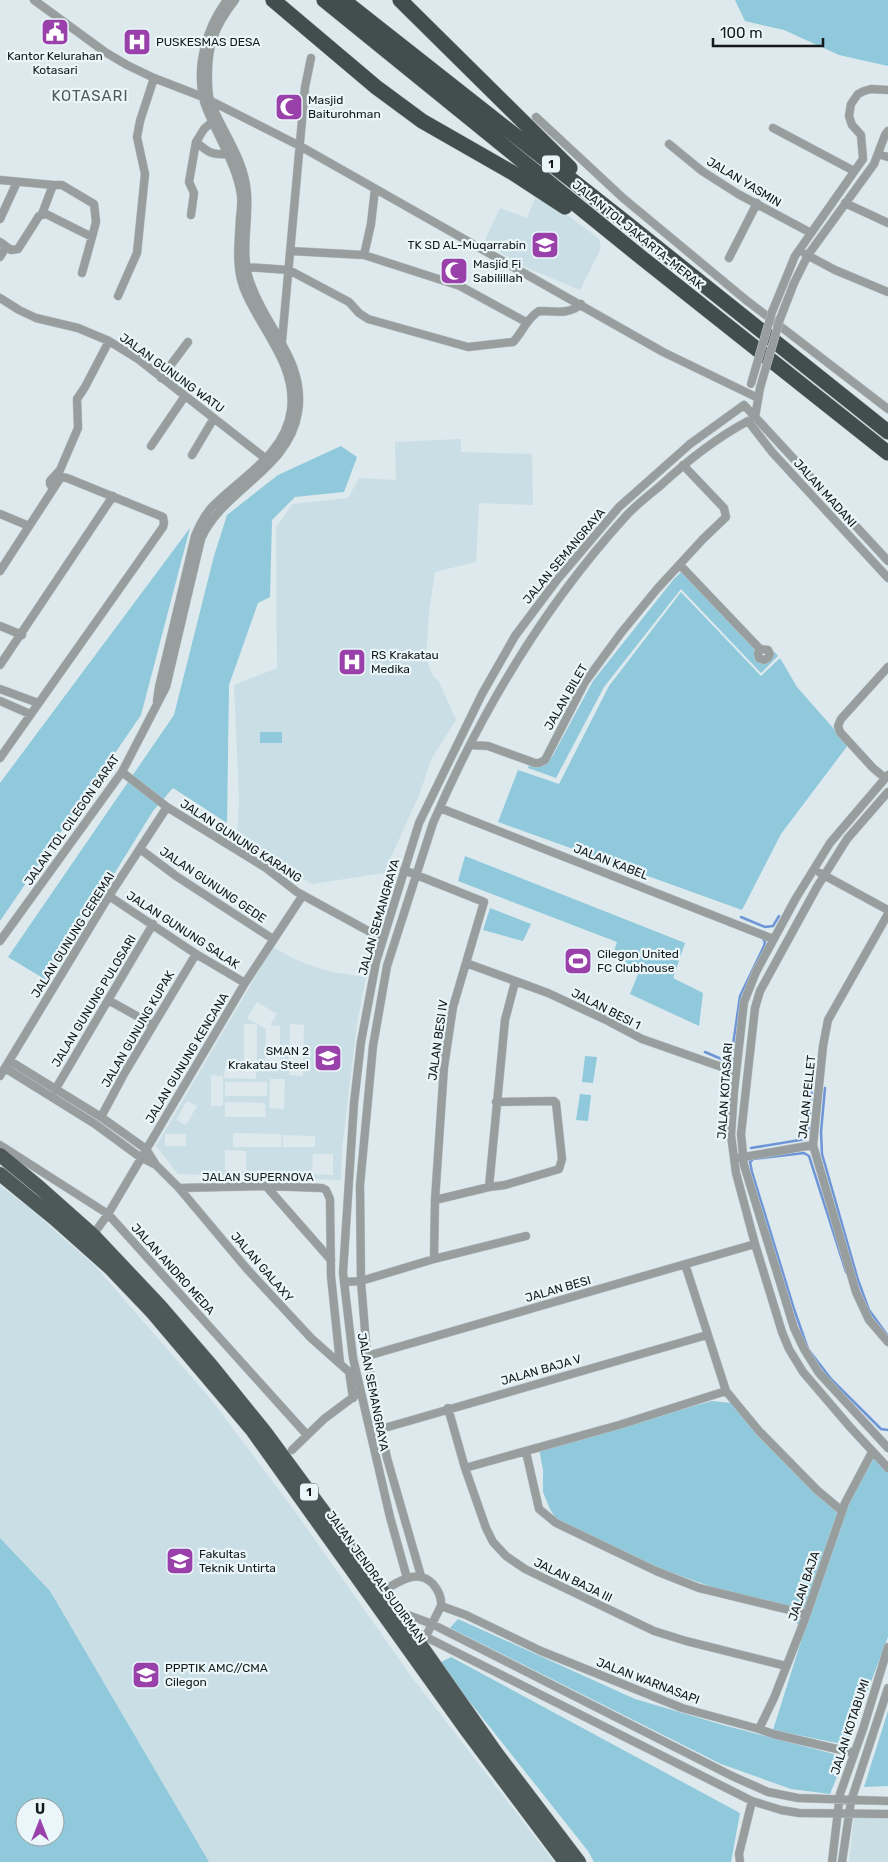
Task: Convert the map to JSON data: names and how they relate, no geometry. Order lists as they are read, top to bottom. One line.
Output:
{"streets":{"highway":["1","JALAN TOL JAKARTA–MERAK","JALAN JENDRAL SUDIRMAN"],"street":["JALAN YASMIN","JALAN GUNUNG WATU","JALAN MADANI","JALAN SEMANGRAYA","JALAN BILET","JALAN TOL CILEGON BARAT","JALAN GUNUNG KARANG","JALAN KABEL","JALAN GUNUNG GEDE","JALAN GUNUNG SALAK","JALAN GUNUNG CEREMAI","JALAN GUNUNG PULOSARI","JALAN BESI 1","JALAN GUNUNG KUPAK","JALAN BESI IV","JALAN GUNUNG KENCANA","JALAN KOTASARI","JALAN PELLET","JALAN SUPERNOVA","JALAN GALAXY","JALAN ANDRO MEDA","JALAN BESI","JALAN BAJA V","JALAN BAJA III","JALAN BAJA","JALAN WARNASAPI","JALAN KOTABUMI"]},"crossings":[["1","JALAN SEMANGRAYA"],["1","JALAN GUNUNG KENCANA"],["1","JALAN JENDRAL SUDIRMAN"],["1","JALAN WARNASAPI"],["JALAN GUNUNG WATU","JALAN TOL CILEGON BARAT"],["JALAN MADANI","JALAN SEMANGRAYA"],["JALAN SEMANGRAYA","JALAN BILET"],["JALAN SEMANGRAYA","JALAN GUNUNG KARANG"],["JALAN SEMANGRAYA","JALAN KABEL"],["JALAN SEMANGRAYA","JALAN BESI IV"],["JALAN SEMANGRAYA","JALAN GALAXY"],["JALAN SEMANGRAYA","JALAN BESI"],["JALAN SEMANGRAYA","JALAN BAJA V"],["JALAN SEMANGRAYA","JALAN JENDRAL SUDIRMAN"],["JALAN SEMANGRAYA","JALAN WARNASAPI"],["JALAN TOL CILEGON BARAT","JALAN GUNUNG KARANG"],["JALAN GUNUNG KARANG","JALAN GUNUNG CEREMAI"],["JALAN GUNUNG KARANG","JALAN GUNUNG KENCANA"],["JALAN KABEL","JALAN KOTASARI"],["JALAN GUNUNG GEDE","JALAN GUNUNG CEREMAI"],["JALAN GUNUNG GEDE","JALAN GUNUNG KENCANA"],["JALAN GUNUNG SALAK","JALAN GUNUNG CEREMAI"],["JALAN GUNUNG SALAK","JALAN GUNUNG PULOSARI"],["JALAN GUNUNG SALAK","JALAN GUNUNG KUPAK"],["JALAN GUNUNG SALAK","JALAN GUNUNG KENCANA"],["JALAN GUNUNG CEREMAI","JALAN GALAXY"],["JALAN GUNUNG PULOSARI","JALAN GALAXY"],["JALAN BESI 1","JALAN BESI IV"],["JALAN BESI 1","JALAN KOTASARI"],["JALAN GUNUNG KUPAK","JALAN GALAXY"],["JALAN GUNUNG KENCANA","JALAN GALAXY"],["JALAN GUNUNG KENCANA","JALAN ANDRO MEDA"],["JALAN KOTASARI","JALAN BESI"],["JALAN KOTASARI","JALAN BAJA"],["JALAN SUPERNOVA","JALAN GALAXY"],["JALAN BAJA V","JALAN BAJA III"],["JALAN JENDRAL SUDIRMAN","JALAN WARNASAPI"],["JALAN BAJA III","JALAN BAJA"],["JALAN BAJA","JALAN WARNASAPI"],["JALAN WARNASAPI","JALAN KOTABUMI"]],"districts":["KOTASARI"],"places":{"public building":["Kantor Kelurahan Kotasari"],"hospital":["PUSKESMAS DESA","RS Krakatau Medika"],"mosque":["Masjid Baiturohman","Masjid Fi Sabilillah"],"school or university":["TK SD AL-Muqarrabin","SMAN 2 Krakatau Steel","Fakultas Teknik Untirta","PPPTIK AMC//CMA Cilegon"],"sports":["Cilegon United FC Clubhouse"]},"scale_bar":"100 m","north":"top"}
